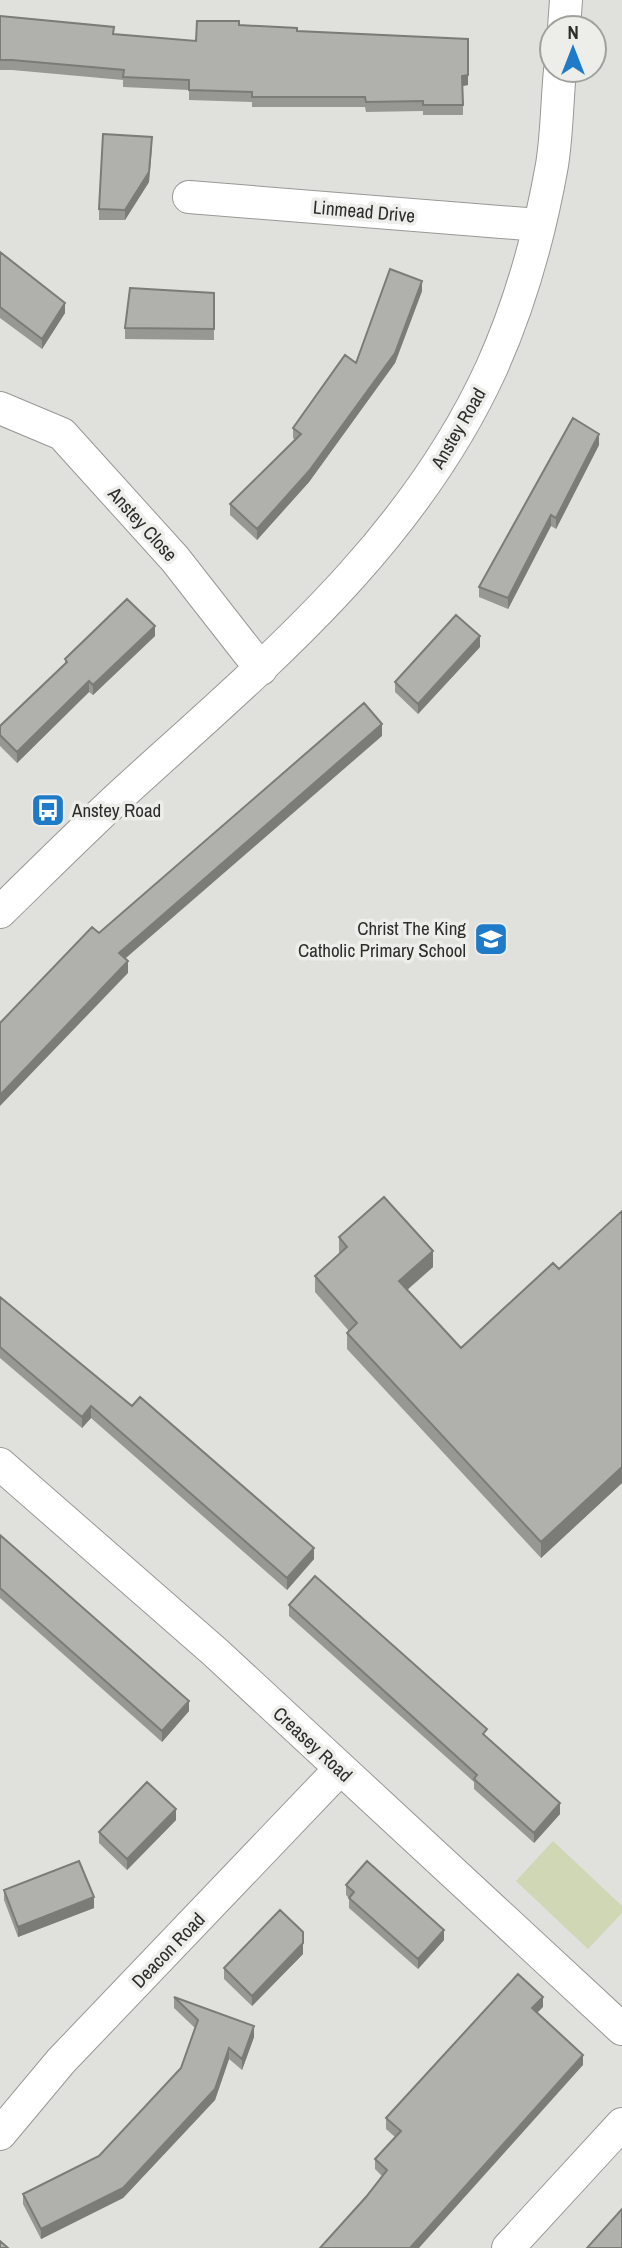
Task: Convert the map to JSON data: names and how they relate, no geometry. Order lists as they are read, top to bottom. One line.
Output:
{"streets":{"street":["Linmead Drive","Anstey Road","Anstey Close","Creasey Road","Deacon Road"]},"crossings":[["Linmead Drive","Anstey Road"],["Anstey Road","Anstey Close"],["Creasey Road","Deacon Road"]],"places":{"bus stop":["Anstey Road"],"school or university":["Christ The King Catholic Primary School"]},"north":"top"}
